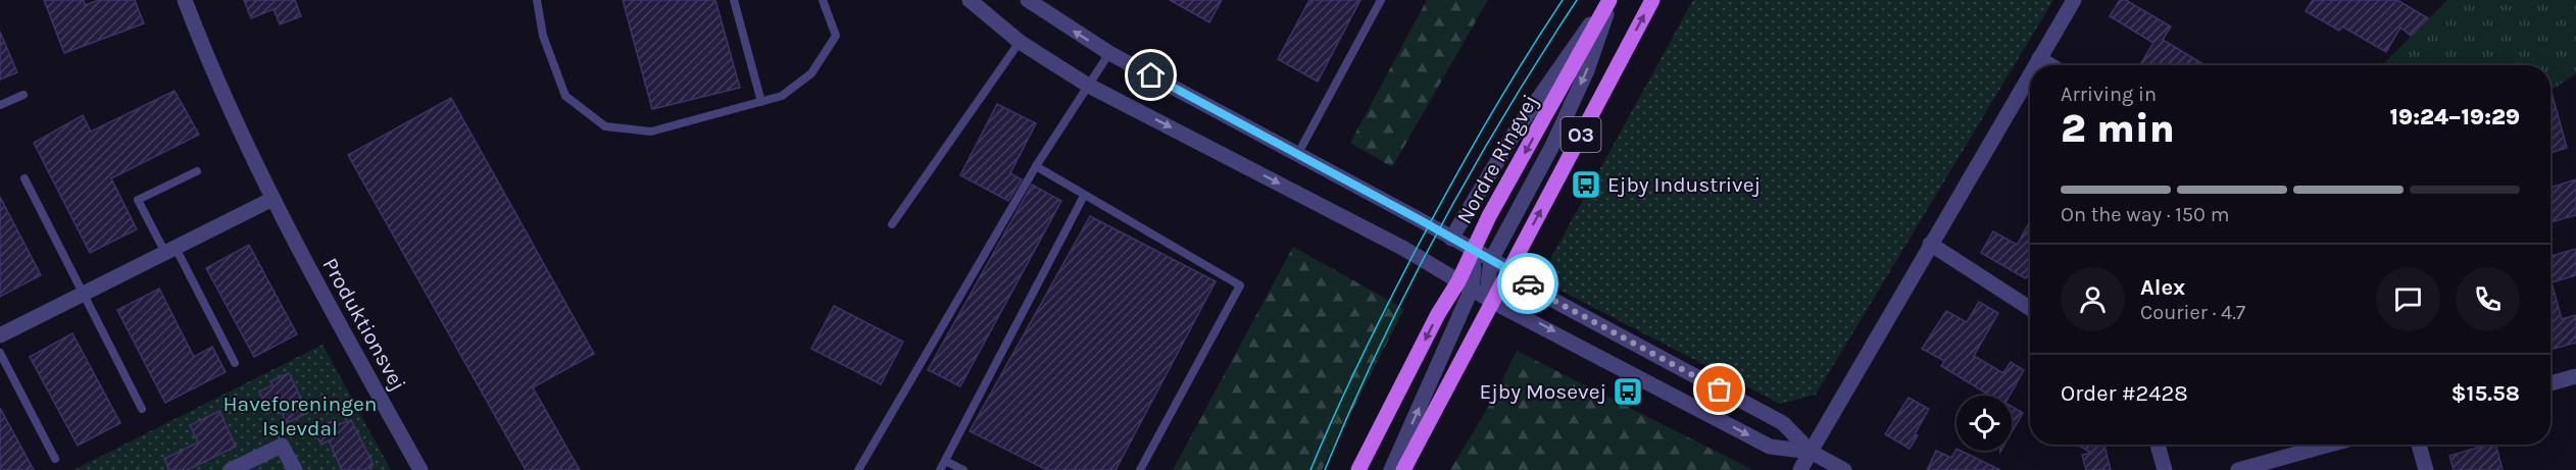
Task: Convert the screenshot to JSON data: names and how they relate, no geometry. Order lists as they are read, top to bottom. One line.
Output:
{"streets":{"main road":["O3","Nordre Ringvej"],"street":["Produktionsvej"]},"parks":["Haveforeningen Islevdal"],"places":{"bus stop":["Ejby Industrivej","Ejby Mosevej"]},"page":{"heading":["2 min","Arriving in","19:24–19:29"],"panel":["Alex","Courier · 4.7","Order #2428","$15.58"],"bar":"On the way · 150 m"}}
